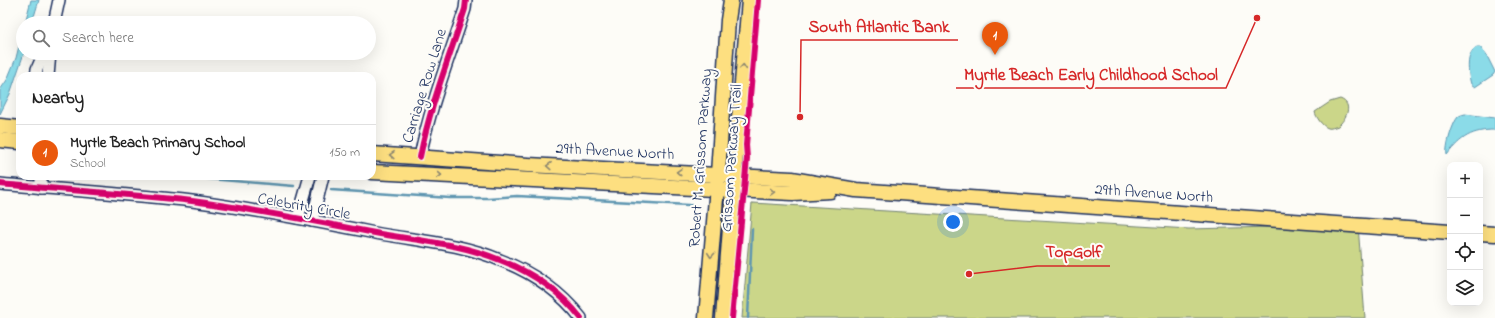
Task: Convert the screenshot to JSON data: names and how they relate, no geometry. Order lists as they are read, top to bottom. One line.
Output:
{"streets":{"main road":["29th Avenue North","Robert M. Grissom Parkway"],"street":["Carriage Row Lane","Celebrity Circle"],"cycle path":["Grissom Parkway Trail"]},"crossings":[["Carriage Row Lane","29th Avenue North"],["29th Avenue North","Robert M. Grissom Parkway"]],"places":["Myrtle Beach Early Childhood School","South Atlantic Bank","TopGolf"],"page":{"search":"Search here","pins":"1","heading":"Nearby","list":[{"mark":"1","name":"Myrtle Beach Primary School","note":"School","value":"150 m"}],"map_buttons":["+","−"]}}
